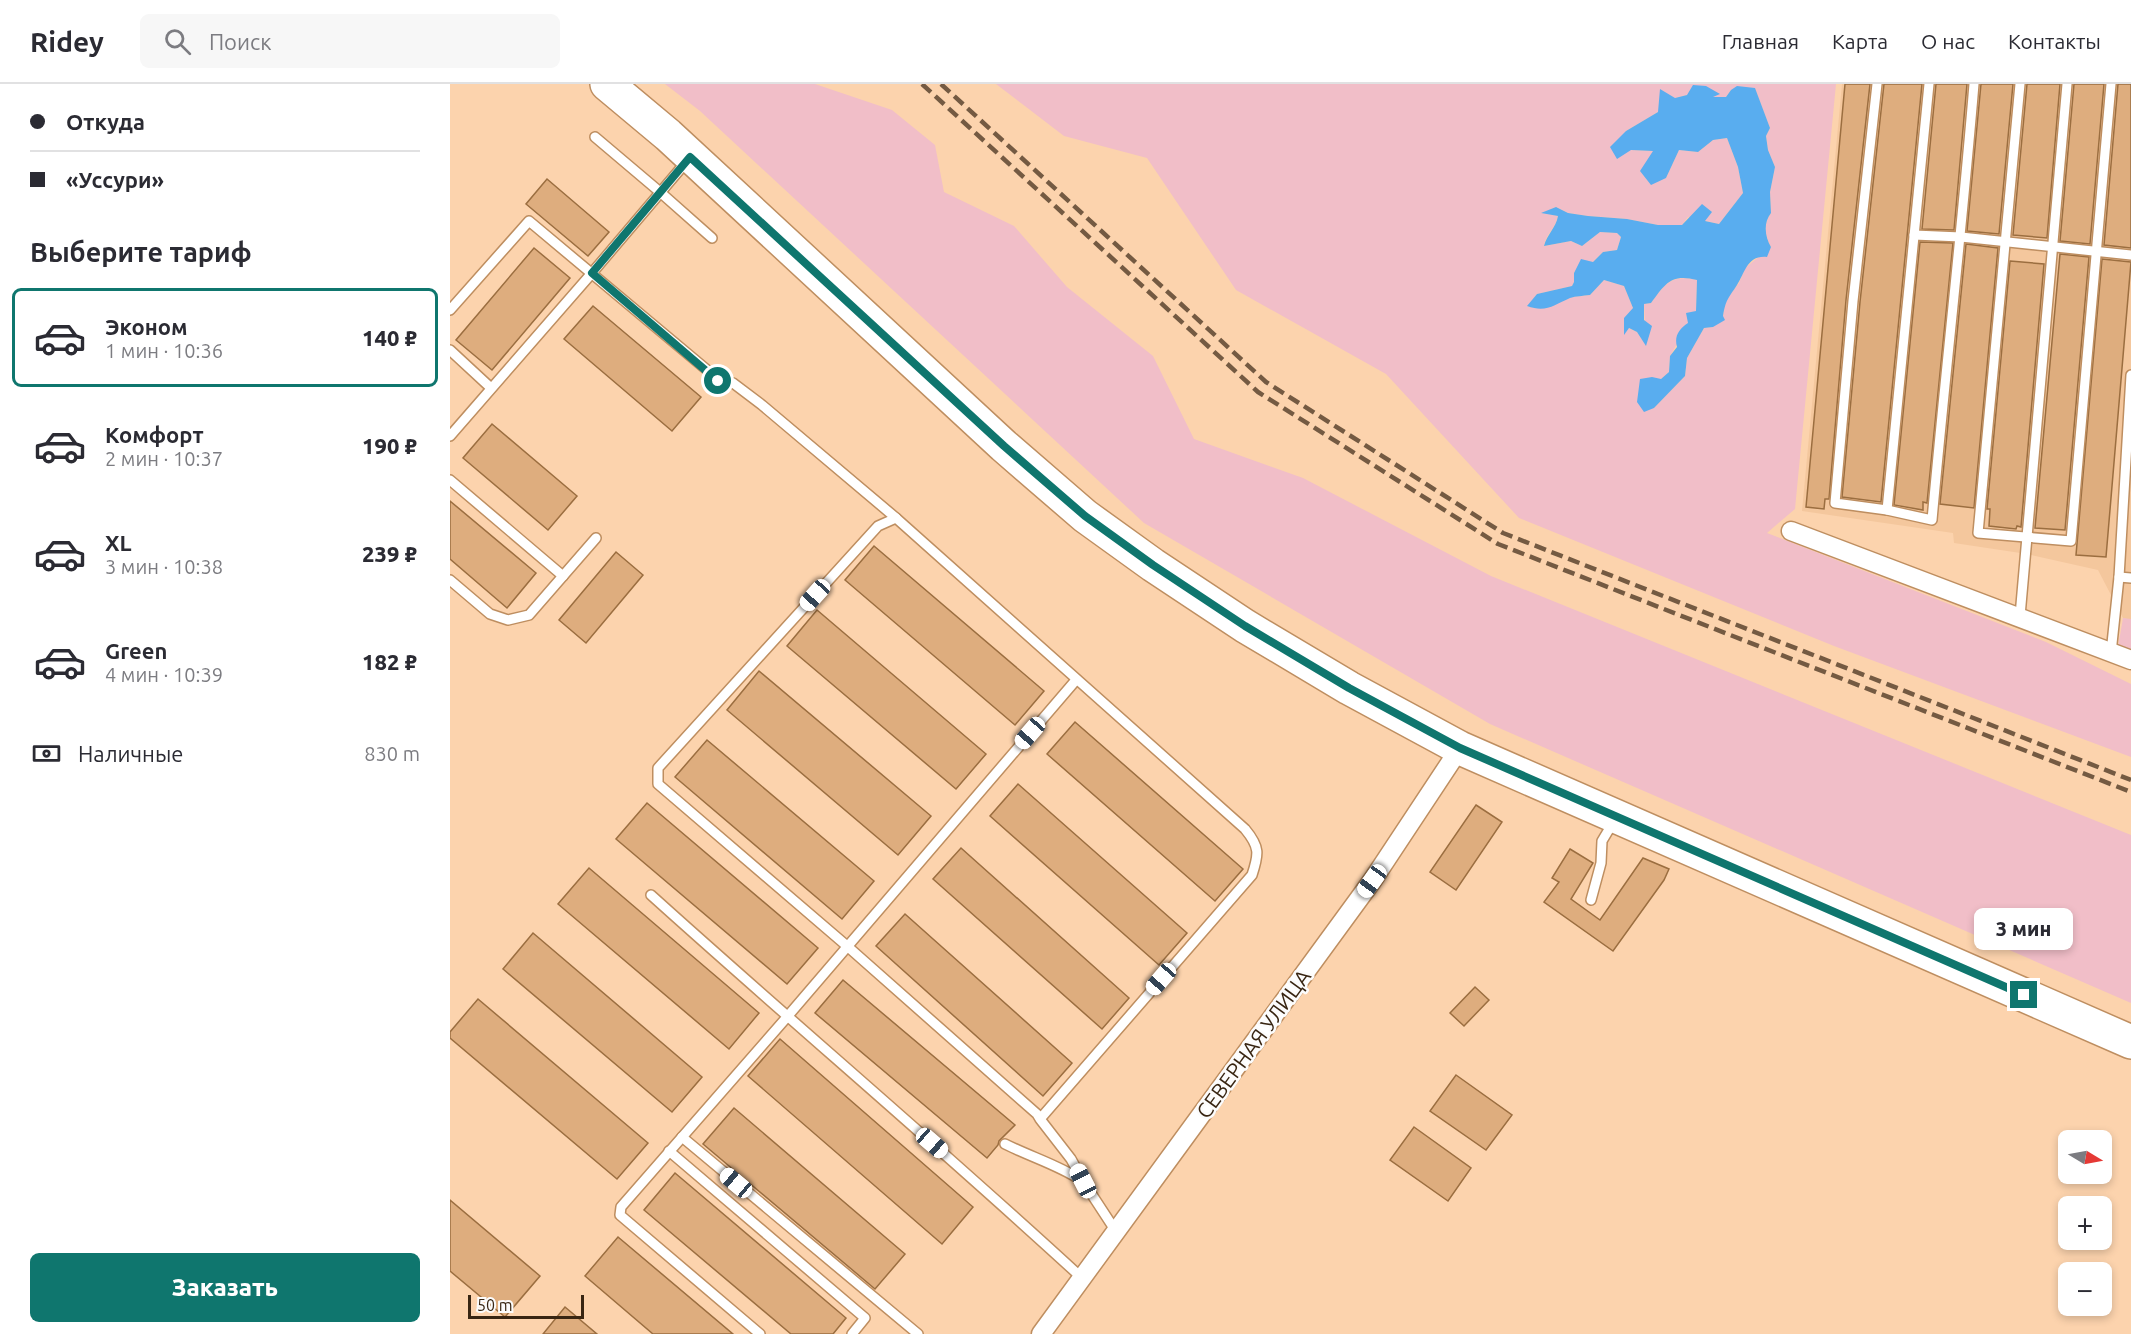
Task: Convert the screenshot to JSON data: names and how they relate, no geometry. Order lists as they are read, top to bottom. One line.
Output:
{"streets":{"street":["СЕВЕРНАЯ УЛИЦА"]},"scale_bar":"50 m","north":"right","page":{"header":"Ridey","search":"Поиск","nav":["Главная","Карта","О нас","Контакты"],"banner":["Откуда","«Уссури»"],"heading":"Выберите тариф","list":[{"name":"Эконом","note":"1 мин · 10:36","value":"140 ₽"},{"name":"Комфорт","note":"2 мин · 10:37","value":"190 ₽"},{"name":"XL","note":"3 мин · 10:38","value":"239 ₽"},{"name":"Green","note":"4 мин · 10:39","value":"182 ₽"}],"pay":["Наличные","830 m"],"bubble":"3 мин","map_buttons":["+","−"],"buttons":"Заказать","scale":"50 m"}}
